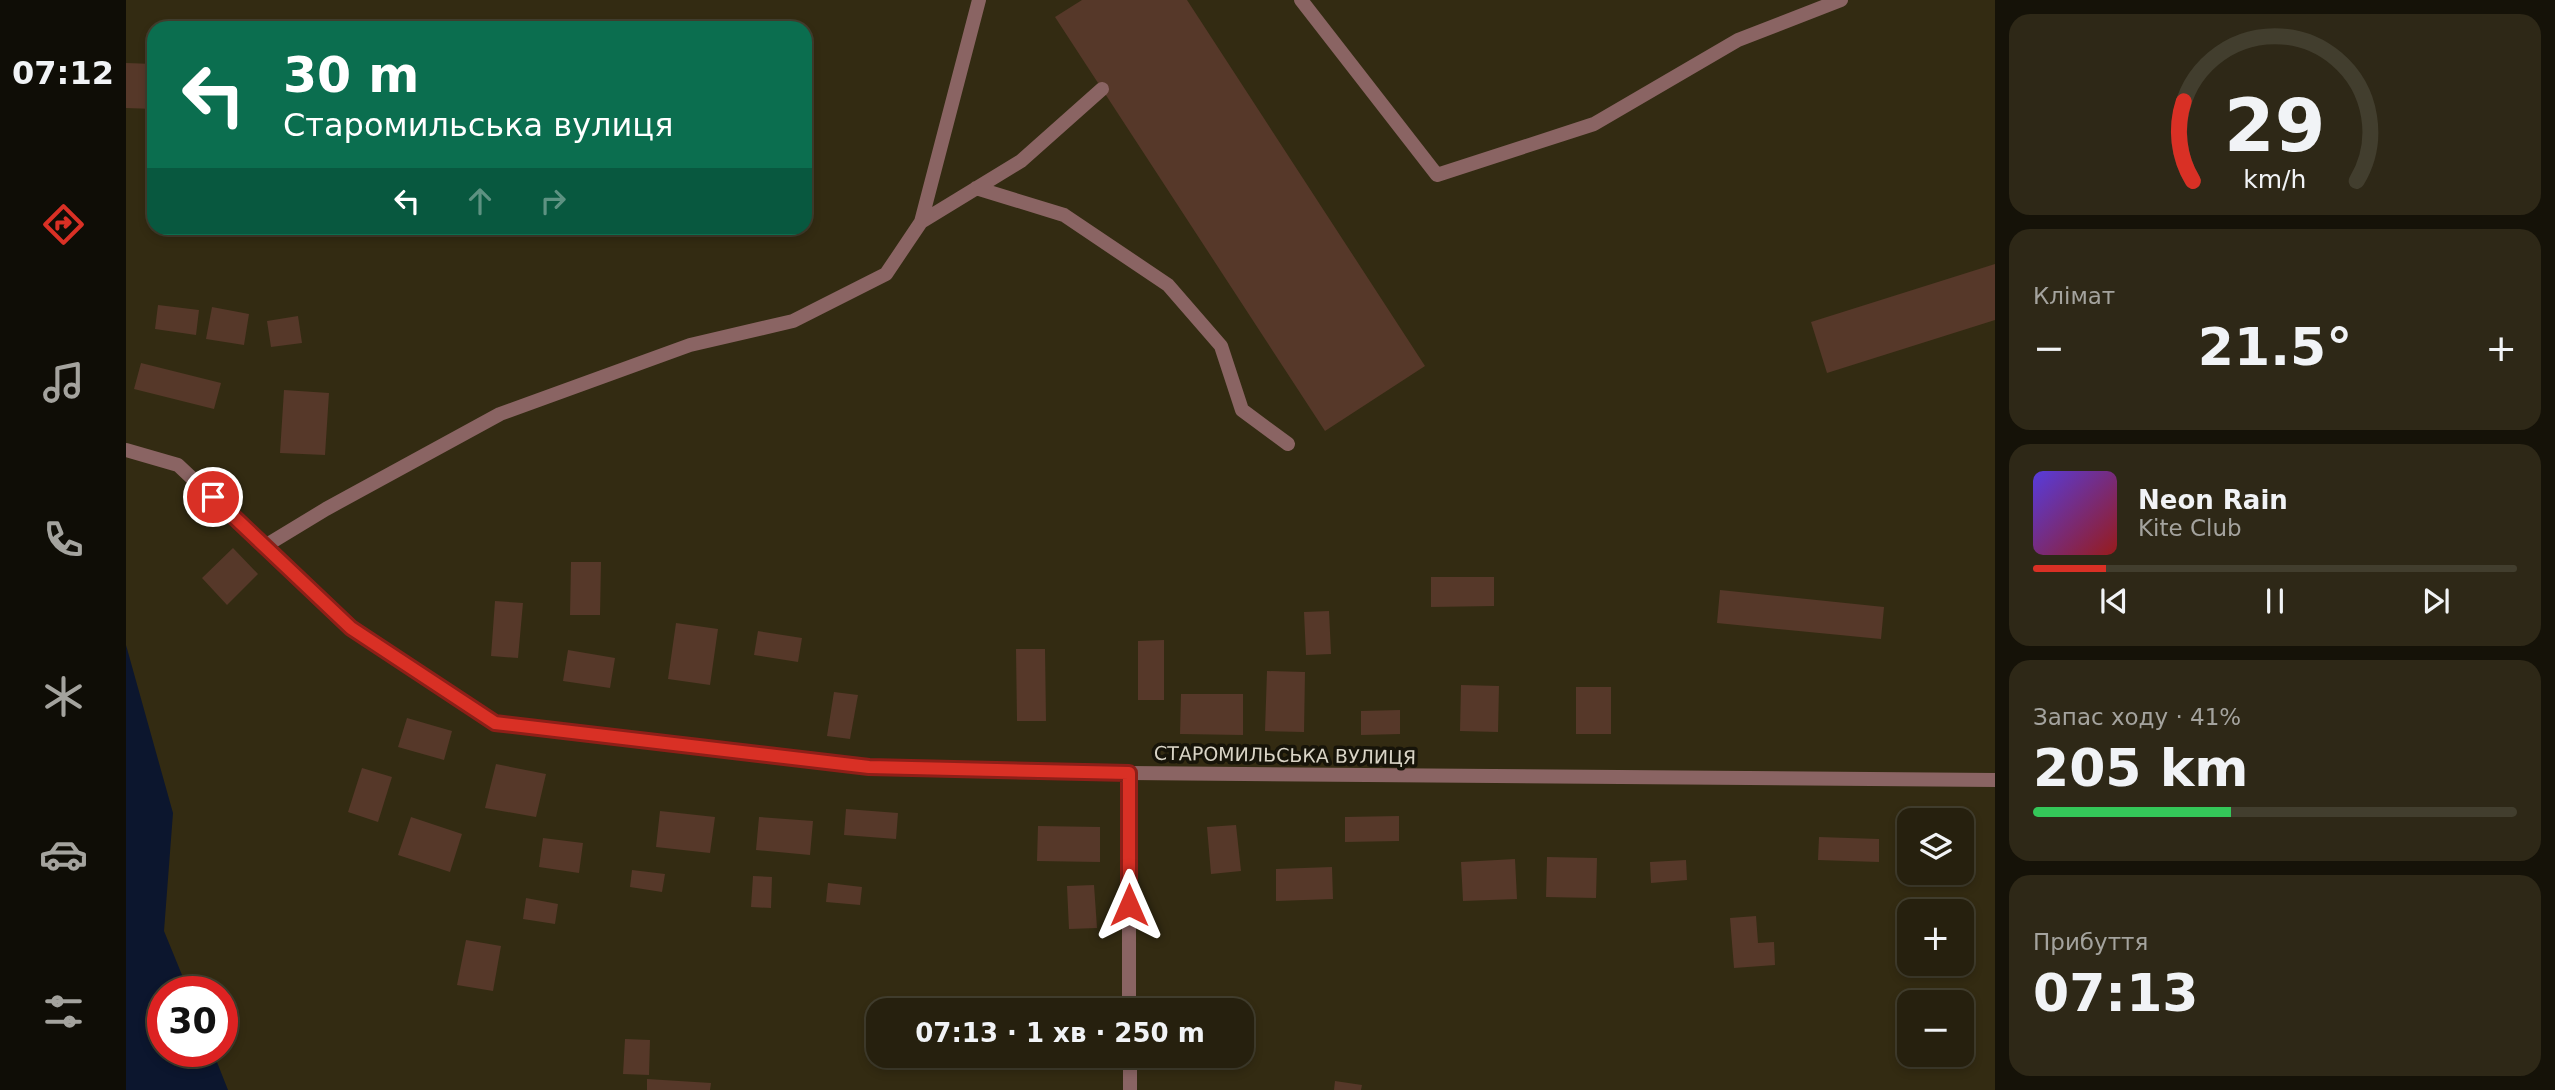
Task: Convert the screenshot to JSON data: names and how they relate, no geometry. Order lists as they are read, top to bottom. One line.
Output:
{"streets":{"street":["СТАРОМИЛЬСЬКА ВУЛИЦЯ"]},"page":{"tabs":"07:12","turn":["30 m","Старомильська вулиця"],"tile":["Клімат",["Запас ходу · 41%","205 km"],["Прибуття","07:13"]],"heat":["−","21.5°","+"],"song":["Neon Rain","Kite Club"],"map_buttons":["+","−"],"limit":"30","trip":"07:13 · 1 хв · 250 m","gauge":["29","km/h"]}}
